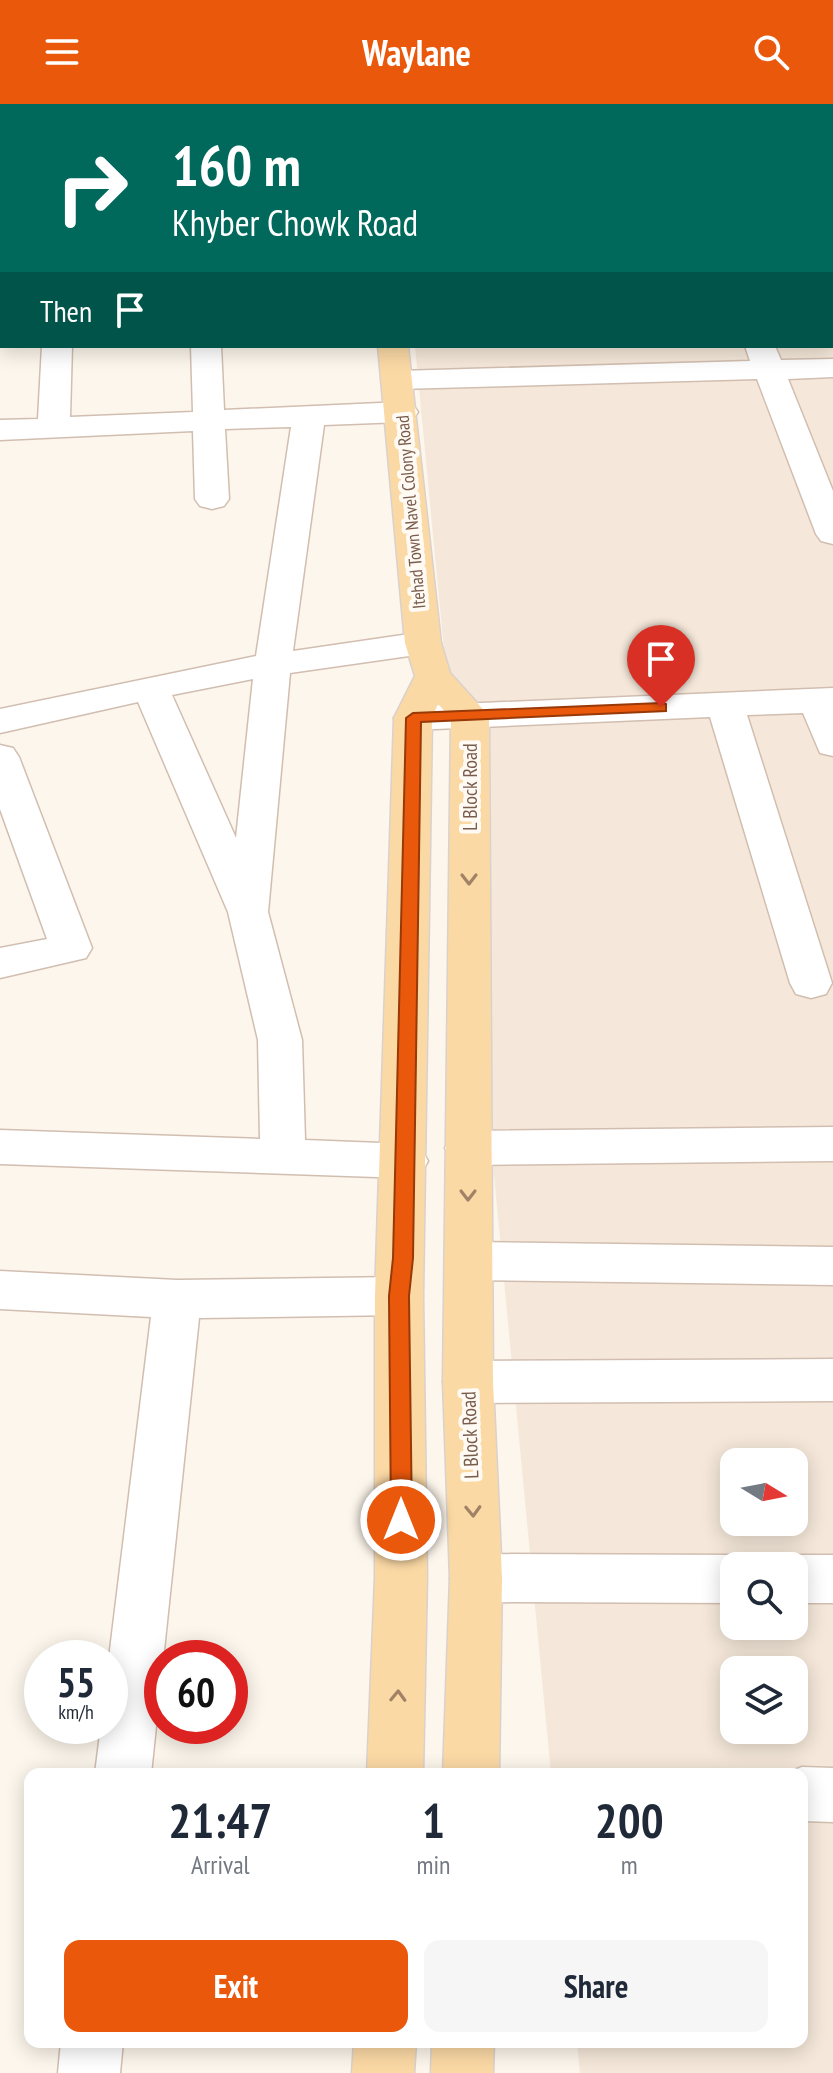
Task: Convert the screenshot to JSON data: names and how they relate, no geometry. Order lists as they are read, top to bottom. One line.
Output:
{"streets":{"main road":["Itehad Town Navel Colony Road","L Block Road"]},"crossings":[["Itehad Town Navel Colony Road","L Block Road"]],"north":"right","page":{"header":"Waylane","turn":["160 m","Khyber Chowk Road"],"then":"Then","speed":"55 km/h","limit":"60","eta":["21:47","Arrival","1","min","200","m"],"buttons":["Exit","Share"]}}
